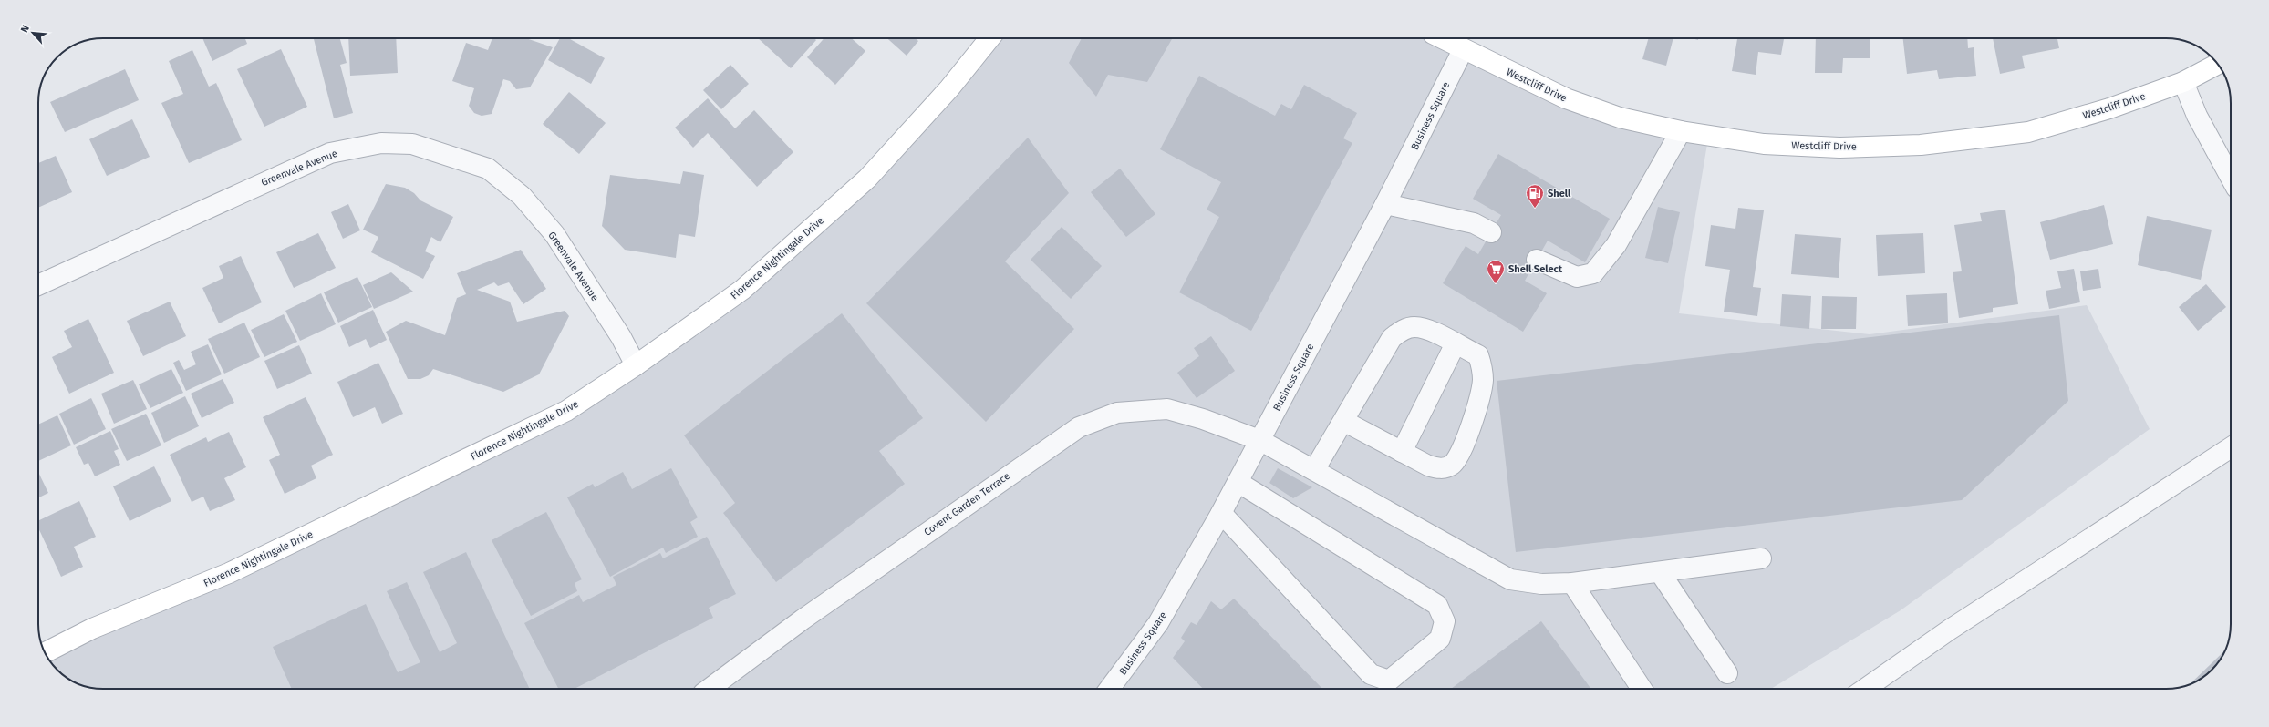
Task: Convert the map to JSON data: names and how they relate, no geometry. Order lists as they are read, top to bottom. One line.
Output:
{"streets":{"street":["Westcliff Drive","Business Square","Greenvale Avenue","Florence Nightingale Drive","Covent Garden Terrace"]},"crossings":[["Westcliff Drive","Business Square"],["Business Square","Covent Garden Terrace"],["Greenvale Avenue","Florence Nightingale Drive"]],"places":{"fuel station":["Shell"],"supermarket":["Shell Select"]},"north":"top left"}
